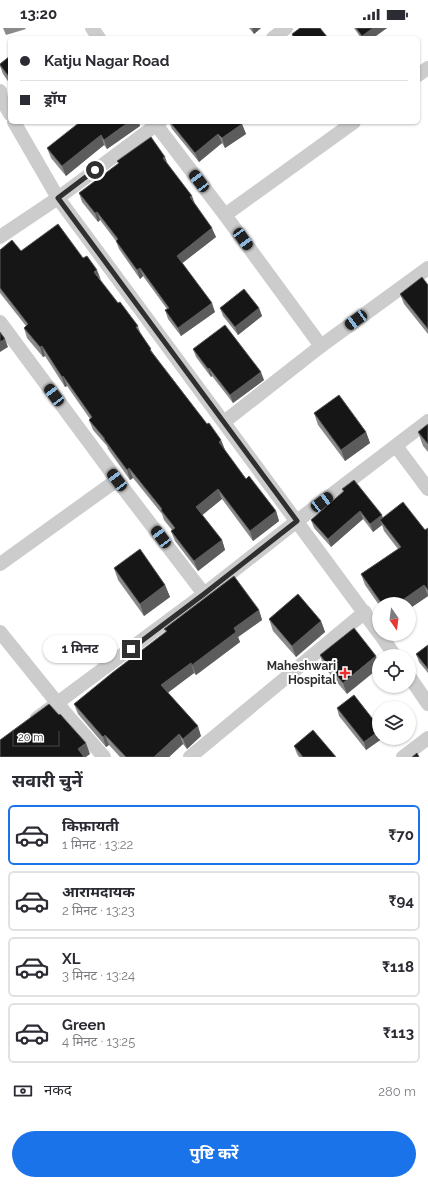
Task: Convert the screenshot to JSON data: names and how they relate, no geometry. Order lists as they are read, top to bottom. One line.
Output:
{"places":{"health":["Maheshwari Hospital"]},"scale_bar":"20 m","north":"bottom","page":{"status":"13:20","banner":["Katju Nagar Road","ड्रॉप"],"bubble":"1 मिनट","scale":"20 m","heading":"सवारी चुनें","list":[{"name":"किफ़ायती","note":"1 मिनट · 13:22","value":"₹70"},{"name":"आरामदायक","note":"2 मिनट · 13:23","value":"₹94"},{"name":"XL","note":"3 मिनट · 13:24","value":"₹118"},{"name":"Green","note":"4 मिनट · 13:25","value":"₹113"}],"pay":["नकद","280 m"],"buttons":"पुष्टि करें"}}
